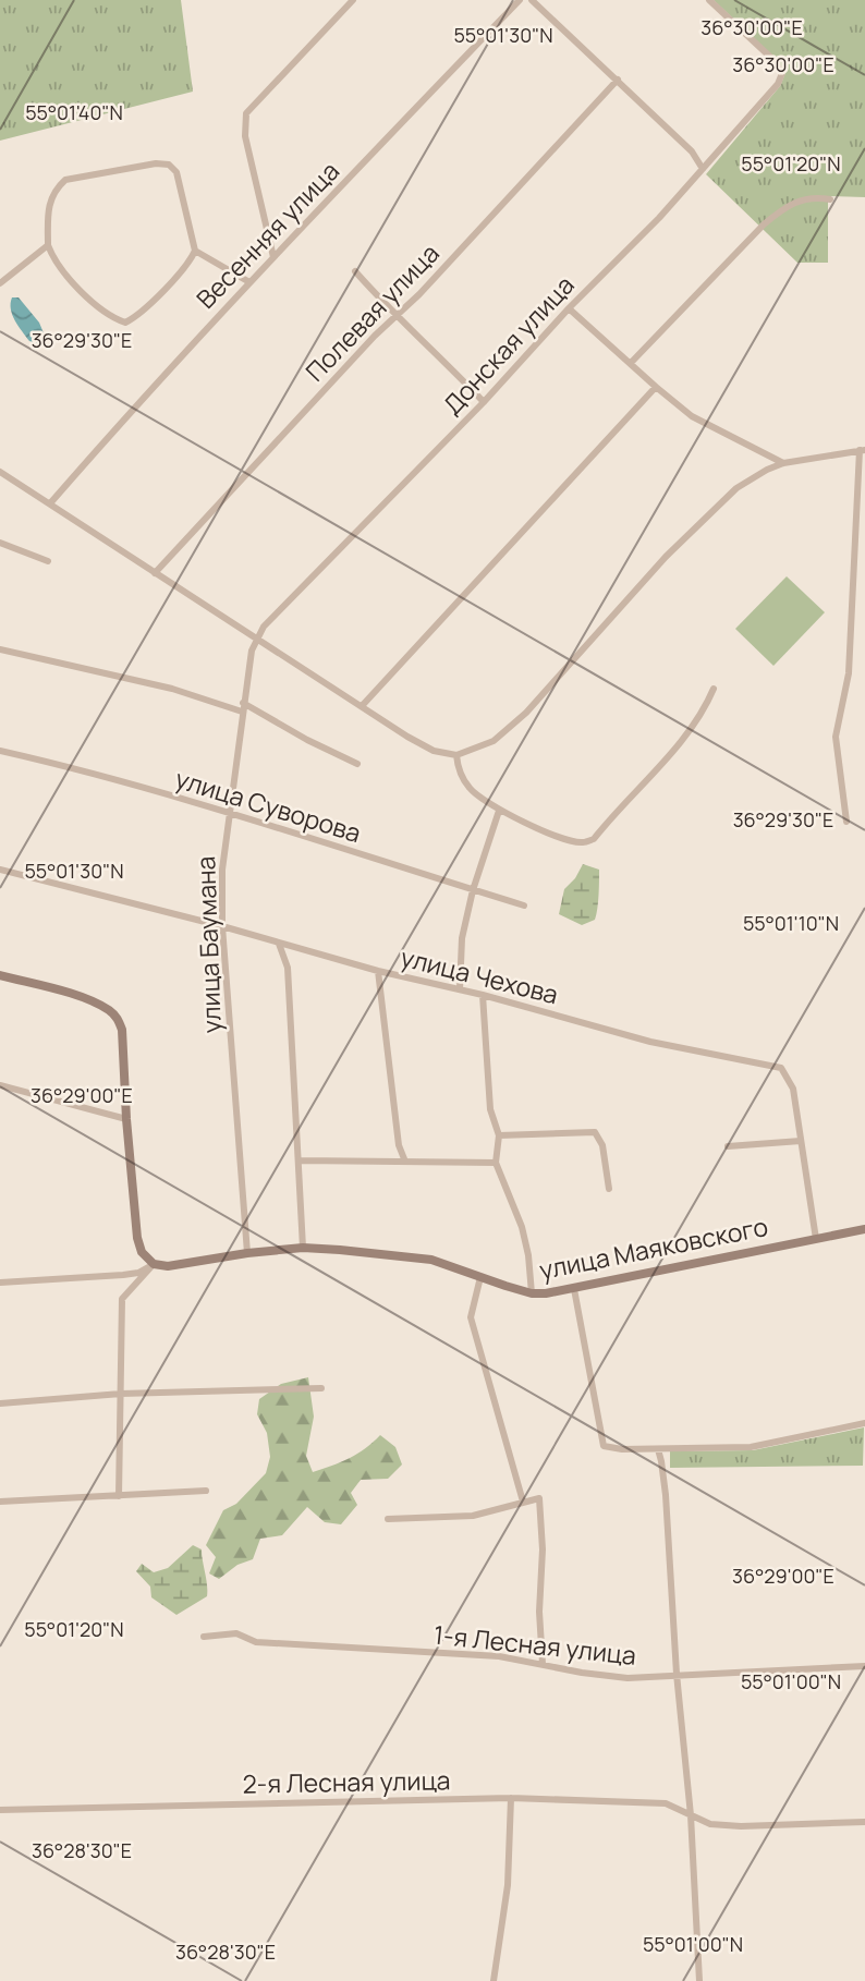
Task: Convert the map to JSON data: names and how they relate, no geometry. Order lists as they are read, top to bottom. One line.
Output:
{"streets":{"street":["Весенняя улица","Полевая улица","Донская улица","улица Суворова","улица Баумана","улица Чехова","улица Маяковского","1-я Лесная улица","2-я Лесная улица"]},"crossings":[["Донская улица","улица Баумана"],["улица Суворова","улица Баумана"],["улица Баумана","улица Чехова"],["улица Баумана","улица Маяковского"],["улица Чехова","улица Маяковского"]],"coordinates":["36°30'00\"E","55°01'30\"N","55°01'40\"N","55°01'20\"N","36°29'30\"E","55°01'10\"N","36°29'00\"E","55°01'00\"N","36°28'30\"E"]}
